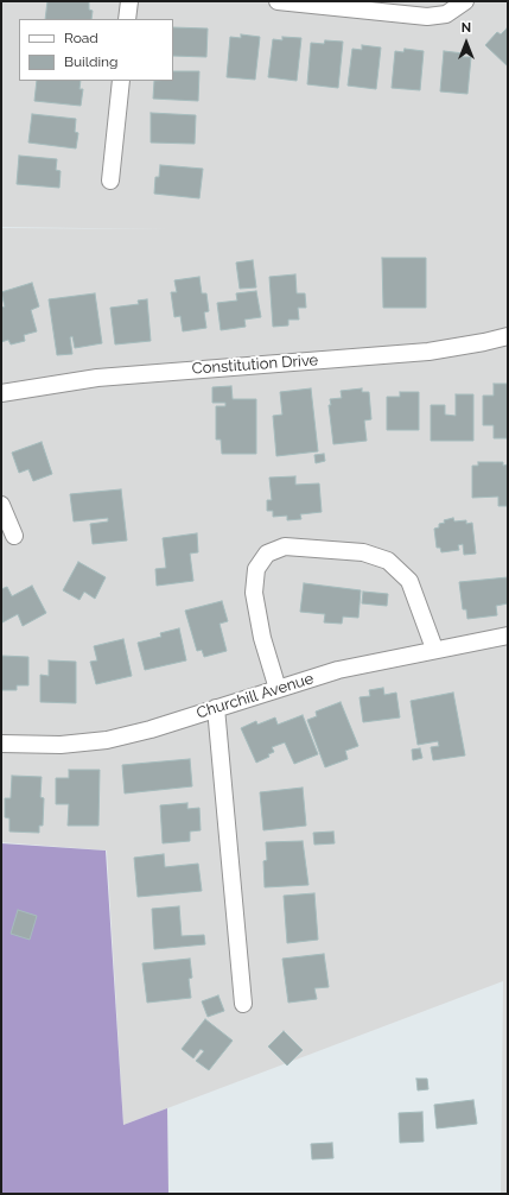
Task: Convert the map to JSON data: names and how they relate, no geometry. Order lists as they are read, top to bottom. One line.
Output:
{"streets":{"street":["Constitution Drive","Churchill Avenue"]},"legend":["Road","Building"],"north":"top"}
